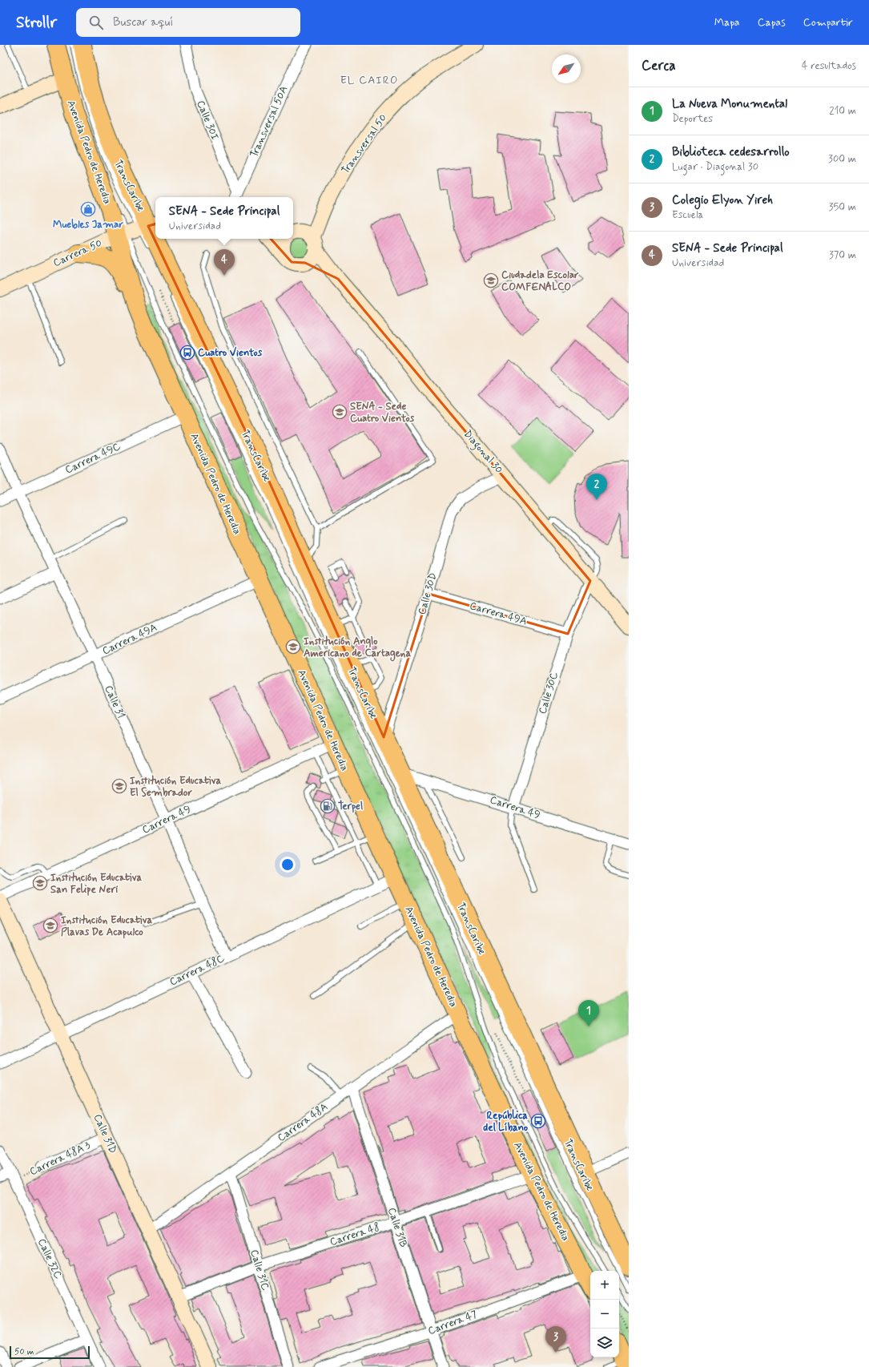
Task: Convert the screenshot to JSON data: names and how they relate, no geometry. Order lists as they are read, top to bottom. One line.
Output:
{"streets":{"highway":["Avenida Pedro de Heredia"],"street":["Calle 30I","Transversal 50A","Transversal 50","Carrera 50","Diagonal 30","Carrera 49C","Calle 30D","Carrera 49A","Calle 30C","Calle 31","Carrera 49","Carrera 48C","Carrera 48A","Calle 31D","Carrera 48A 3","Calle 31B","Carrera 48","Calle 32C","Calle 31C","Carrera 47"],"lane":["TransCaribe"]},"crossings":[["Calle 30I","Transversal 50A"],["Transversal 50","Diagonal 30"],["Avenida Pedro de Heredia","TransCaribe"],["Avenida Pedro de Heredia","Carrera 50"],["Avenida Pedro de Heredia","Carrera 49C"],["Avenida Pedro de Heredia","Carrera 49A"],["Avenida Pedro de Heredia","Carrera 49"],["Avenida Pedro de Heredia","Carrera 48C"],["Avenida Pedro de Heredia","Carrera 48A"],["Avenida Pedro de Heredia","Carrera 48"],["Avenida Pedro de Heredia","Carrera 47"],["TransCaribe","Carrera 50"],["Diagonal 30","Calle 30D"],["Diagonal 30","Calle 30C"],["Carrera 49C","Calle 31"],["Calle 30D","Carrera 49A"],["Carrera 49A","Calle 30C"],["Carrera 49A","Calle 31"],["Calle 30C","Carrera 49"],["Calle 31","Carrera 49"],["Calle 31","Carrera 48C"],["Carrera 48C","Calle 31D"],["Carrera 48A","Calle 31D"],["Carrera 48A","Calle 31B"],["Carrera 48A","Calle 31C"],["Calle 31D","Carrera 48A 3"],["Calle 31D","Carrera 48"],["Carrera 48A 3","Calle 32C"],["Calle 31B","Carrera 48"],["Calle 31B","Carrera 47"],["Carrera 48","Calle 31C"]],"districts":["EL CAIRO"],"places":{"shop":["Muebles Jamar"],"school or university":["Ciudadela Escolar COMFENALCO","SENA - Sede Cuatro Vientos","Institución Anglo Americano de Cartagena","Institución Educativa El Sembrador","Institución Educativa San Felipe Neri","Institución Educativa Plavas De Acapulco"],"bus stop":["Cuatro Vientos","República del Líbano"],"fuel station":["Terpel"]},"scale_bar":"50 m","north":"bottom left","page":{"header":"Strollr","search":"Buscar aquí","nav":["Mapa","Capas","Compartir"],"heading":["Cerca","4 resultados"],"list":[{"mark":"1","name":"La Nueva Monumental","note":"Deportes","value":"210 m"},{"mark":"2","name":"Biblioteca cedesarrollo","note":"Lugar · Diagonal 30","value":"300 m"},{"mark":"3","name":"Colegio Elyon Yireh","note":"Escuela","value":"350 m"},{"mark":"4","name":"SENA - Sede Principal","note":"Universidad","value":"370 m"}],"popup":["SENA - Sede Principal","Universidad"],"pins":["4","2","1","3"],"map_buttons":["+","−"],"scale":"50 m"}}
